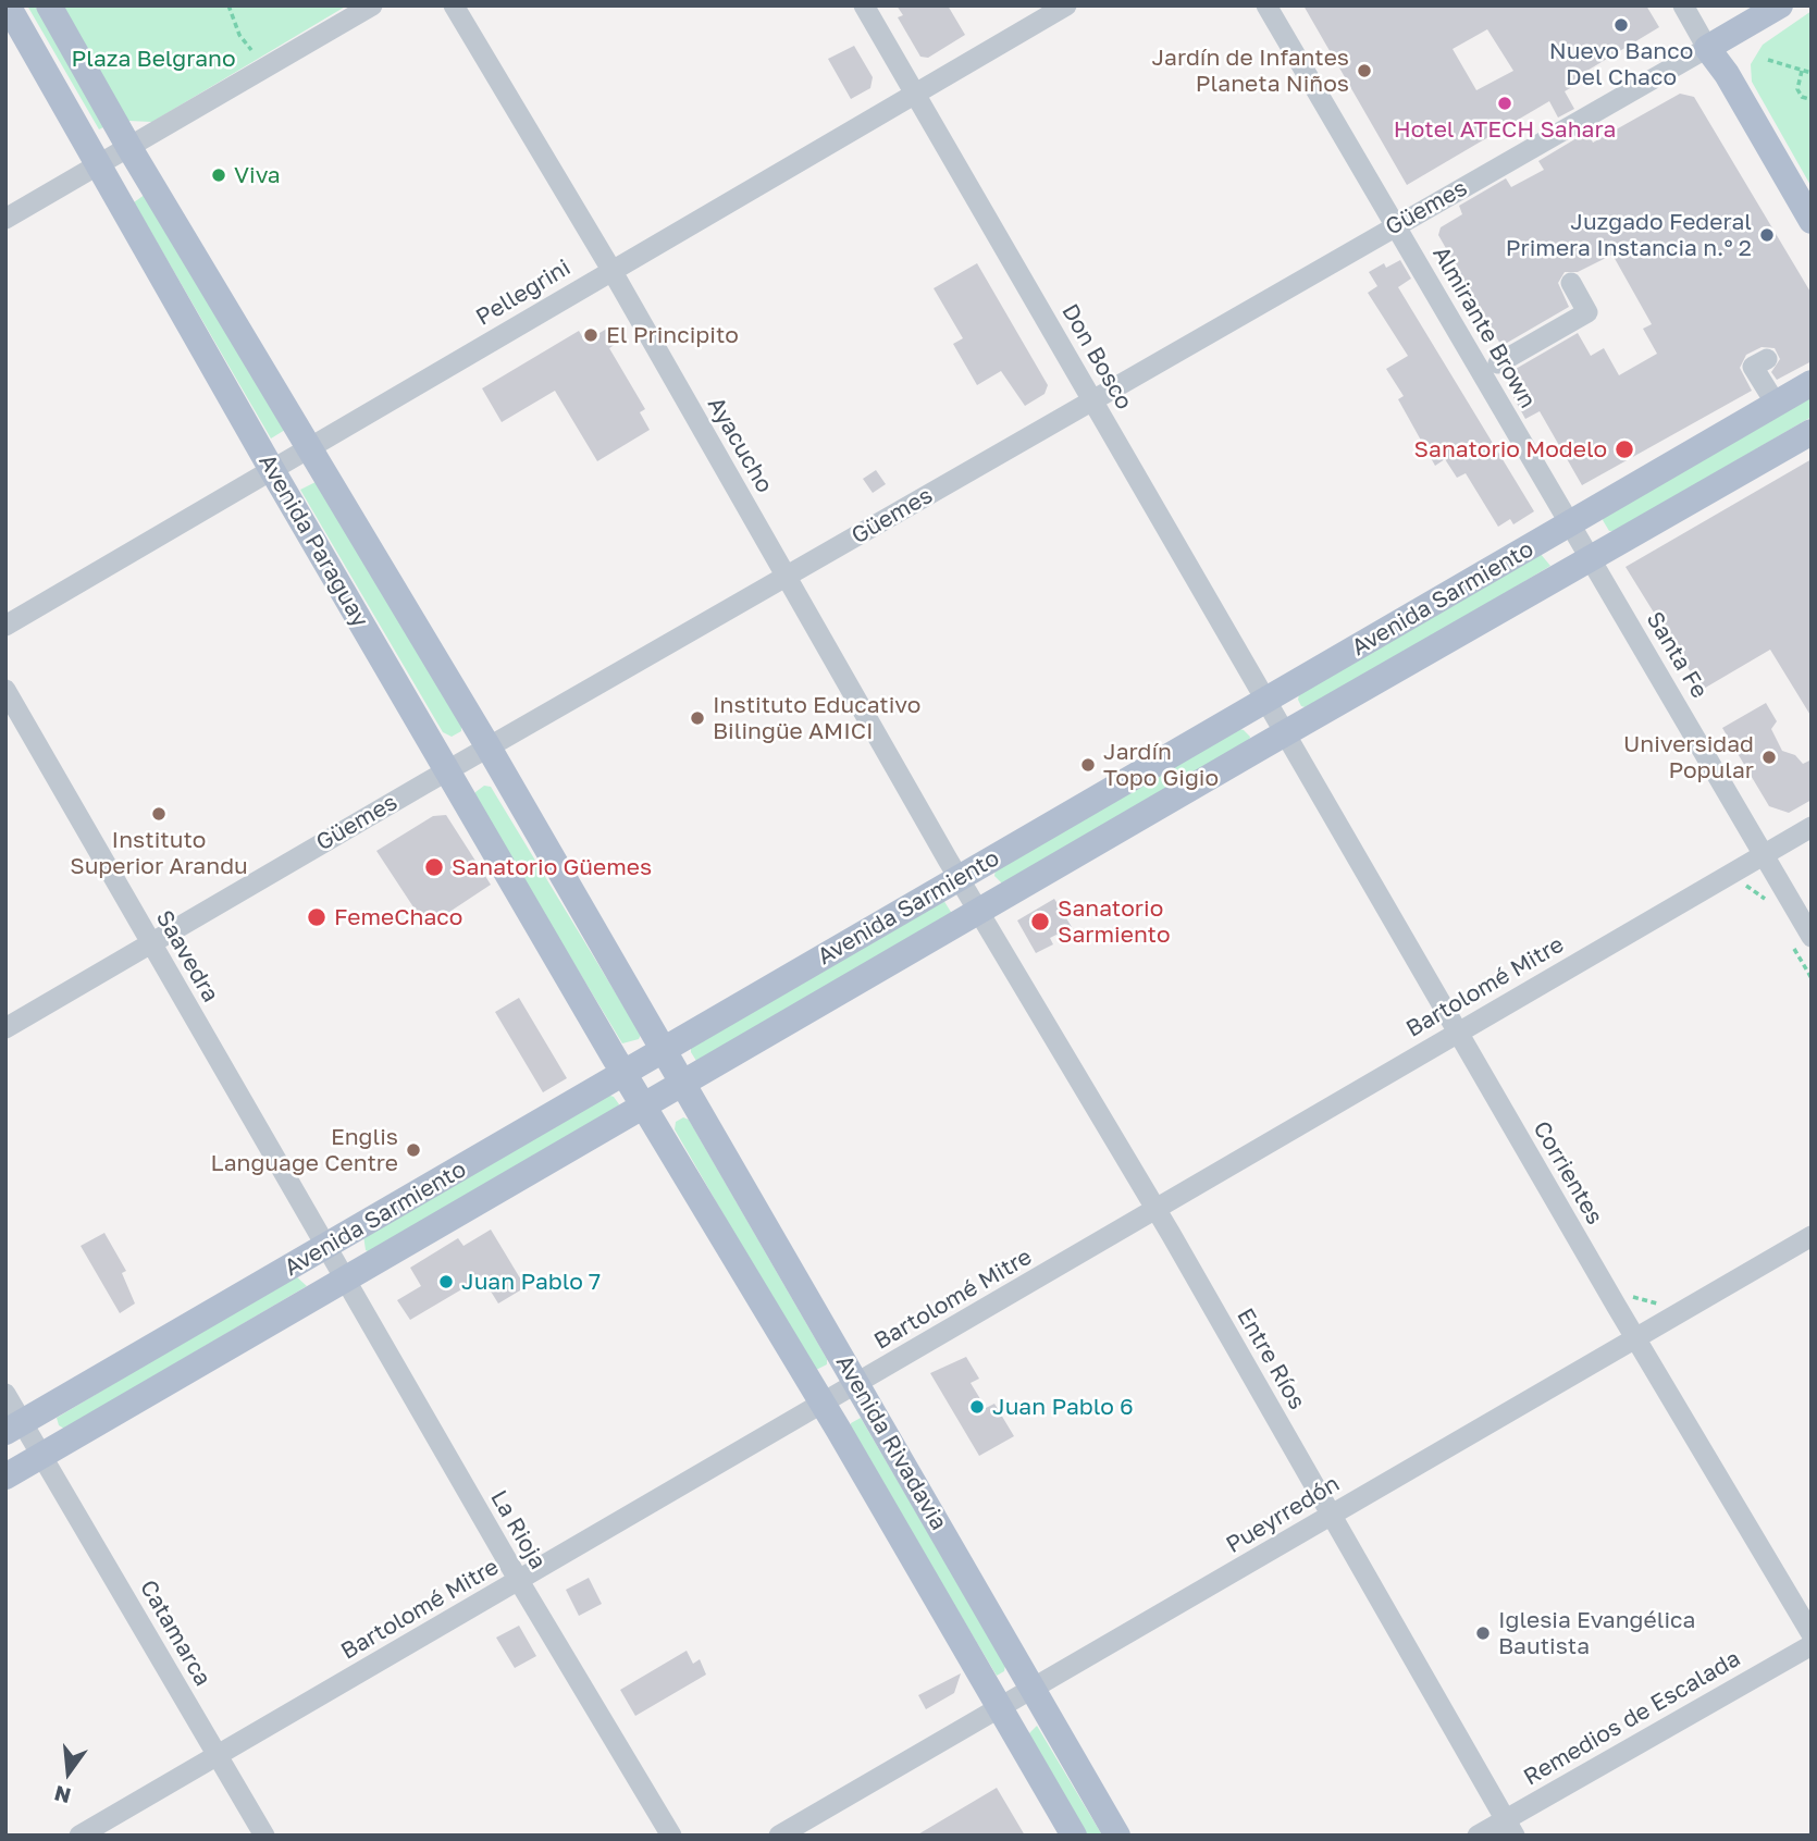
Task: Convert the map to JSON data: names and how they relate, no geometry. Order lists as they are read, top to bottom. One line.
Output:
{"streets":{"main road":["Güemes","Avenida Paraguay","Avenida Sarmiento","Avenida Rivadavia"],"street":["Pellegrini","Almirante Brown","Don Bosco","Ayacucho","Santa Fe","Saavedra","Bartolomé Mitre","Corrientes","Entre Ríos","Pueyrredón","La Rioja","Catamarca","Remedios de Escalada"]},"crossings":[["Güemes","Almirante Brown"],["Güemes","Don Bosco"],["Güemes","Ayacucho"],["Güemes","Avenida Paraguay"],["Güemes","Saavedra"],["Pellegrini","Don Bosco"],["Pellegrini","Ayacucho"],["Pellegrini","Avenida Paraguay"],["Almirante Brown","Avenida Sarmiento"],["Almirante Brown","Santa Fe"],["Don Bosco","Avenida Sarmiento"],["Don Bosco","Corrientes"],["Ayacucho","Avenida Sarmiento"],["Ayacucho","Entre Ríos"],["Avenida Paraguay","Avenida Sarmiento"],["Avenida Paraguay","Avenida Rivadavia"],["Avenida Sarmiento","Santa Fe"],["Avenida Sarmiento","Saavedra"],["Avenida Sarmiento","Corrientes"],["Avenida Sarmiento","Entre Ríos"],["Avenida Sarmiento","Avenida Rivadavia"],["Avenida Sarmiento","La Rioja"],["Avenida Sarmiento","Catamarca"],["Santa Fe","Bartolomé Mitre"],["Saavedra","La Rioja"],["Bartolomé Mitre","Corrientes"],["Bartolomé Mitre","Entre Ríos"],["Bartolomé Mitre","Avenida Rivadavia"],["Bartolomé Mitre","La Rioja"],["Bartolomé Mitre","Catamarca"],["Corrientes","Pueyrredón"],["Entre Ríos","Pueyrredón"],["Entre Ríos","Remedios de Escalada"],["Avenida Rivadavia","Pueyrredón"]],"parks":["Plaza Belgrano"],"places":["Nuevo Banco Del Chaco","Jardín de Infantes Planeta Niños","Hotel ATECH Sahara","Viva","Juzgado Federal Primera Instancia n.° 2","El Principito","Sanatorio Modelo","Instituto Educativo Bilingüe AMICI","Universidad Popular","Jardín Topo Gigio","Instituto Superior Arandu","Sanatorio Güemes","FemeChaco","Sanatorio Sarmiento","Englis Language Centre","Juan Pablo 7","Juan Pablo 6","Iglesia Evangélica Bautista"],"north":"bottom"}
